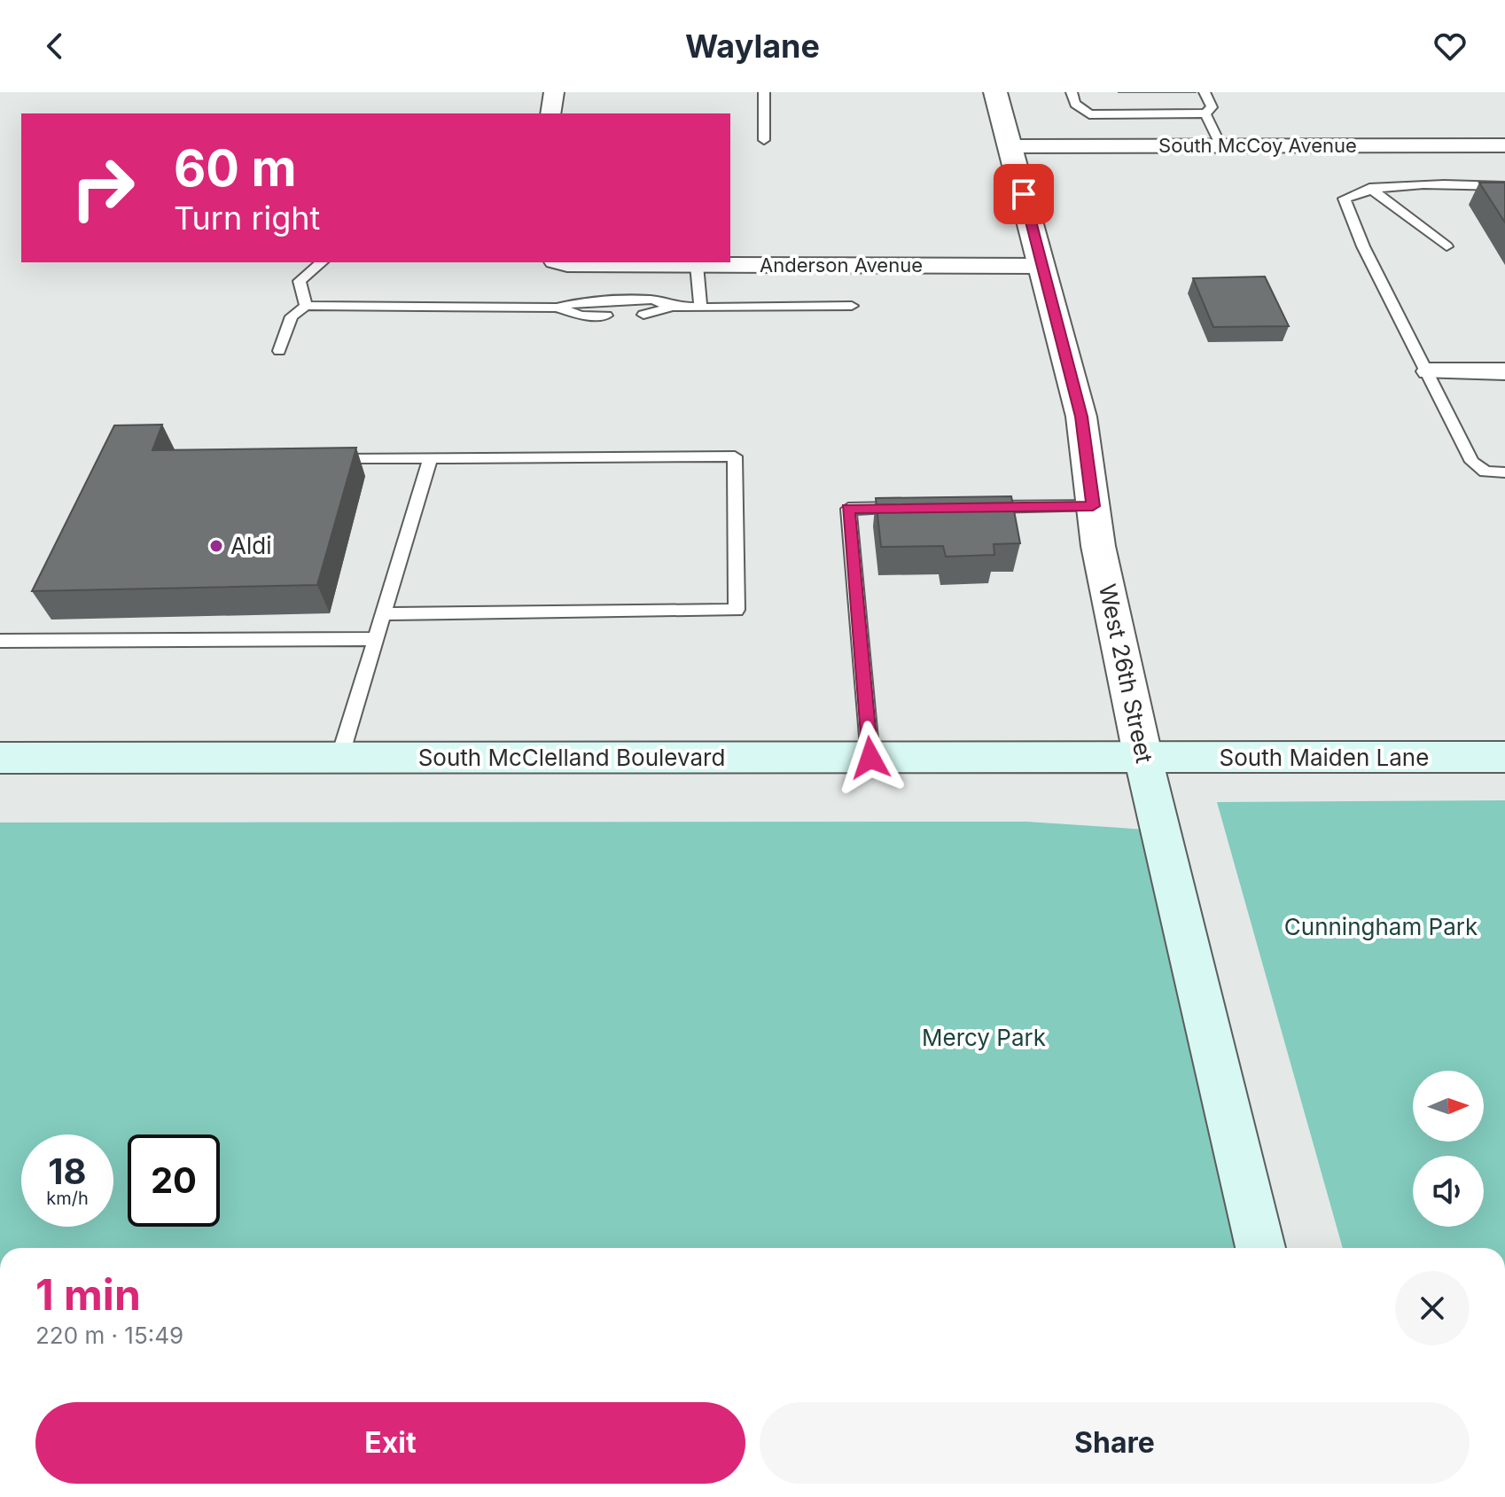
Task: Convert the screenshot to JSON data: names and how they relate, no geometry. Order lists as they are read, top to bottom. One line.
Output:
{"streets":{"main road":["West 26th Street","South McClelland Boulevard","South Maiden Lane"],"street":["South McCoy Avenue","Anderson Avenue"]},"crossings":[["South McCoy Avenue","West 26th Street"],["Anderson Avenue","West 26th Street"],["West 26th Street","South McClelland Boulevard"],["West 26th Street","South Maiden Lane"],["South McClelland Boulevard","South Maiden Lane"]],"parks":["Cunningham Park","Mercy Park"],"places":["Aldi"],"north":"right","page":{"header":"Waylane","turn":["60 m","Turn right"],"speed":"18 km/h","limit":"20","heading":["1 min","220 m · 15:49"],"buttons":["Exit","Share"]}}
